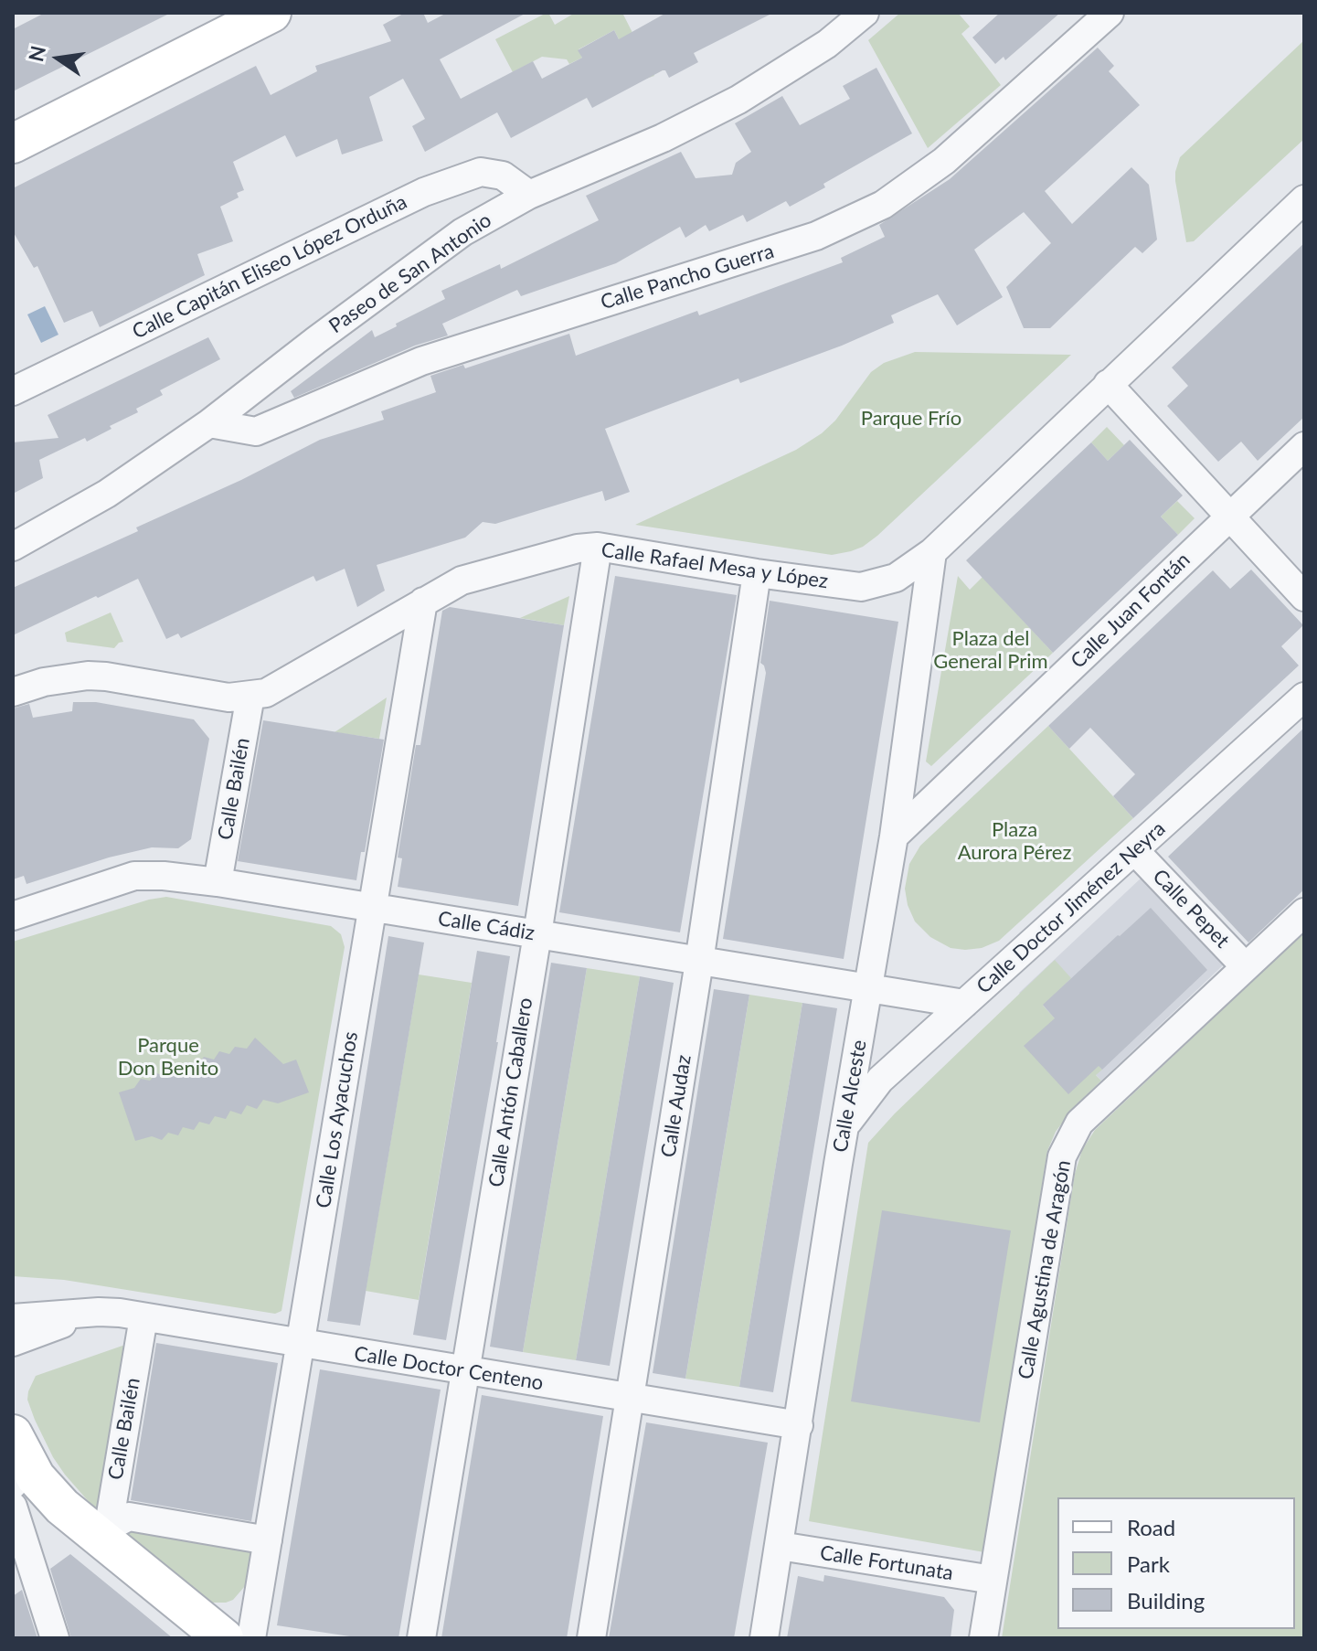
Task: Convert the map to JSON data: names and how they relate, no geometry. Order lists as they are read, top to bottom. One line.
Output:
{"streets":{"street":["Calle Capitán Eliseo López Orduña","Paseo de San Antonio","Calle Pancho Guerra","Calle Rafael Mesa y López","Calle Juan Fontán","Calle Bailén","Calle Doctor Jiménez Neyra","Calle Pepet","Calle Cádiz","Calle Antón Caballero","Calle Alceste","Calle Audaz","Calle Los Ayacuchos","Calle Agustina de Aragón","Calle Doctor Centeno","Calle Fortunata"]},"crossings":[["Calle Capitán Eliseo López Orduña","Paseo de San Antonio"],["Paseo de San Antonio","Calle Pancho Guerra"],["Calle Rafael Mesa y López","Calle Bailén"],["Calle Rafael Mesa y López","Calle Antón Caballero"],["Calle Rafael Mesa y López","Calle Alceste"],["Calle Rafael Mesa y López","Calle Audaz"],["Calle Rafael Mesa y López","Calle Los Ayacuchos"],["Calle Juan Fontán","Calle Alceste"],["Calle Bailén","Calle Cádiz"],["Calle Bailén","Calle Doctor Centeno"],["Calle Doctor Jiménez Neyra","Calle Pepet"],["Calle Doctor Jiménez Neyra","Calle Cádiz"],["Calle Doctor Jiménez Neyra","Calle Alceste"],["Calle Pepet","Calle Agustina de Aragón"],["Calle Cádiz","Calle Antón Caballero"],["Calle Cádiz","Calle Alceste"],["Calle Cádiz","Calle Audaz"],["Calle Cádiz","Calle Los Ayacuchos"],["Calle Antón Caballero","Calle Doctor Centeno"],["Calle Alceste","Calle Doctor Centeno"],["Calle Alceste","Calle Fortunata"],["Calle Audaz","Calle Doctor Centeno"],["Calle Los Ayacuchos","Calle Doctor Centeno"],["Calle Agustina de Aragón","Calle Fortunata"]],"parks":["Parque Frío","Plaza del General Prim","Plaza Aurora Pérez","Parque Don Benito"],"legend":["Road","Park","Building"],"north":"left"}
